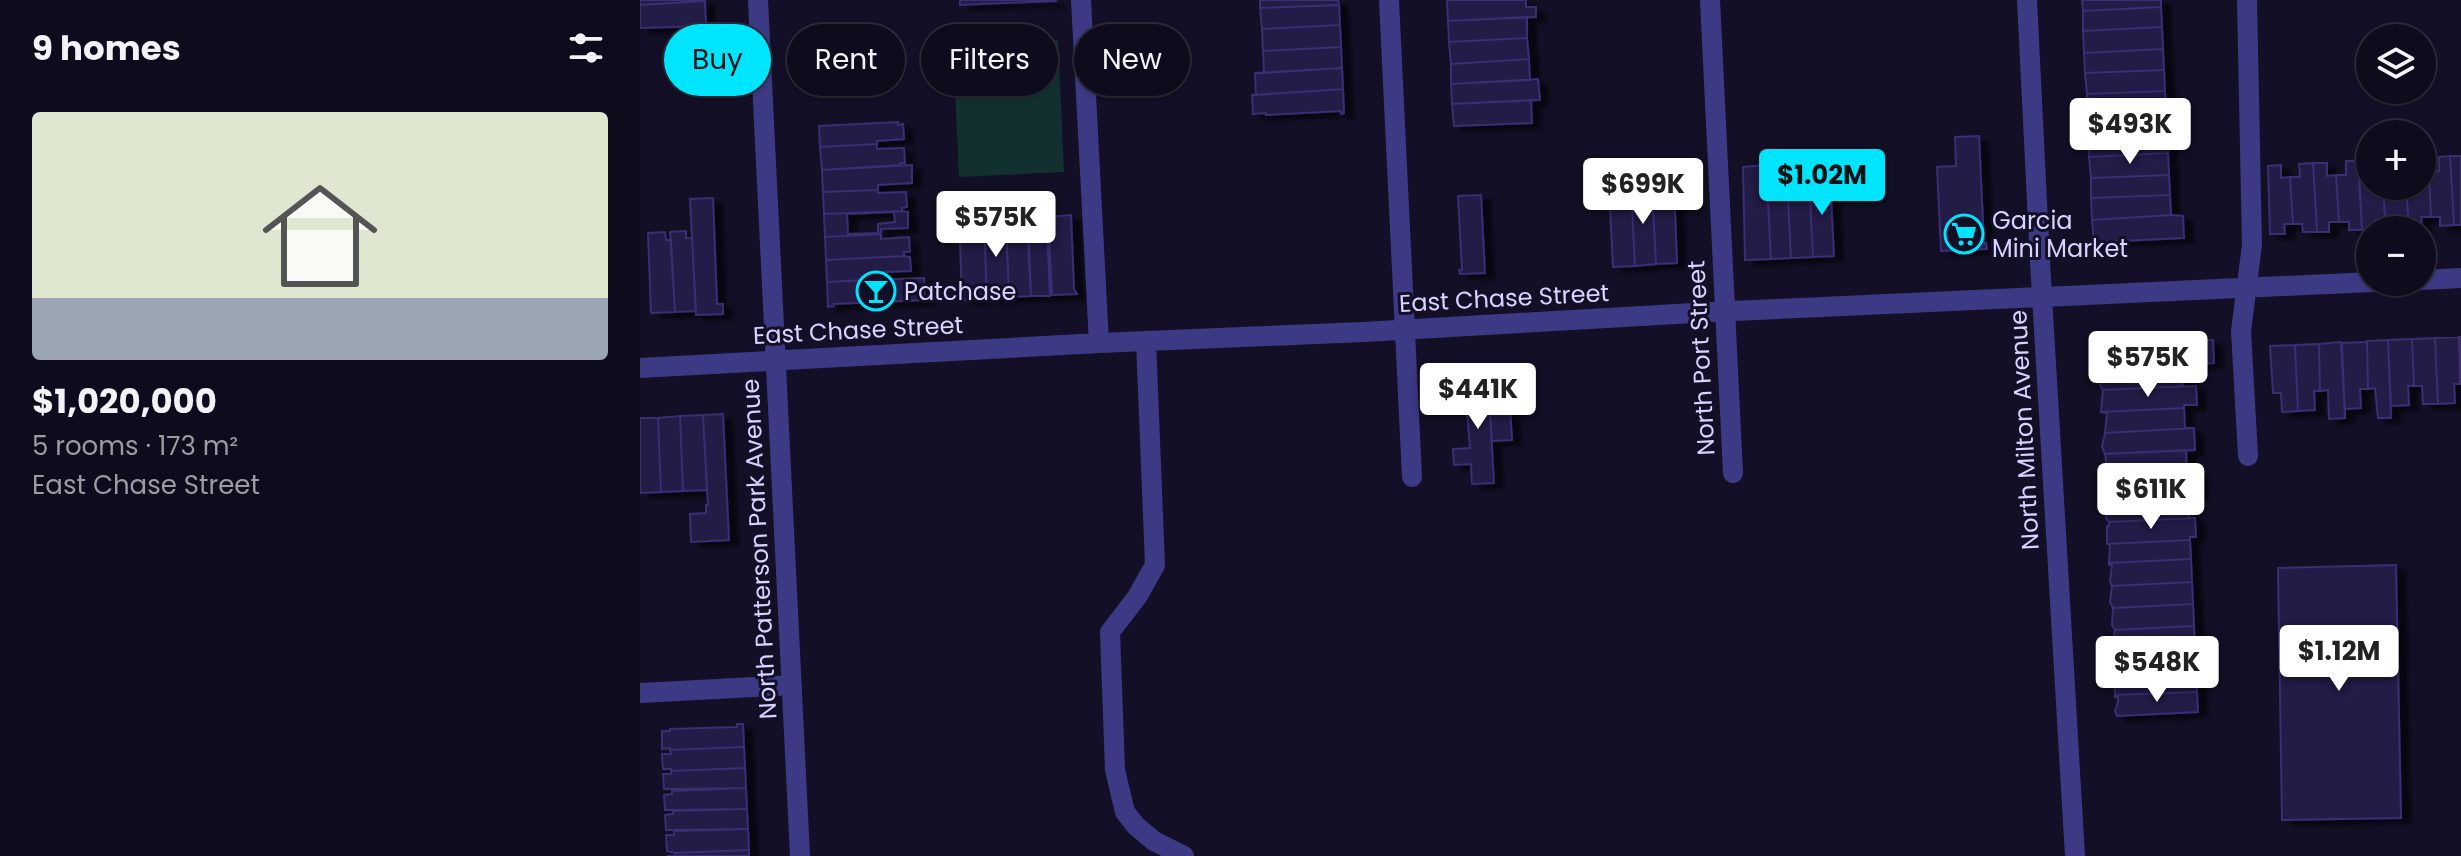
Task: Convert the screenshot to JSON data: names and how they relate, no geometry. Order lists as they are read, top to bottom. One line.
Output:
{"streets":{"street":["East Chase Street","North Port Street","North Milton Avenue","North Patterson Park Avenue"]},"crossings":[["East Chase Street","North Port Street"],["East Chase Street","North Milton Avenue"],["East Chase Street","North Patterson Park Avenue"]],"places":{"supermarket":["Garcia Mini Market"],"bar":["Patchase"]},"page":{"heading":"9 homes","map_buttons":["+","−"],"chip":["Buy","Rent","Filters","New"],"list":[{"name":"$1,020,000","note":"5 rooms · 173 m² · East Chase Street"}],"price":["$493K","$1.02M","$699K","$575K","$575K","$441K","$611K","$1.12M","$548K"]}}
